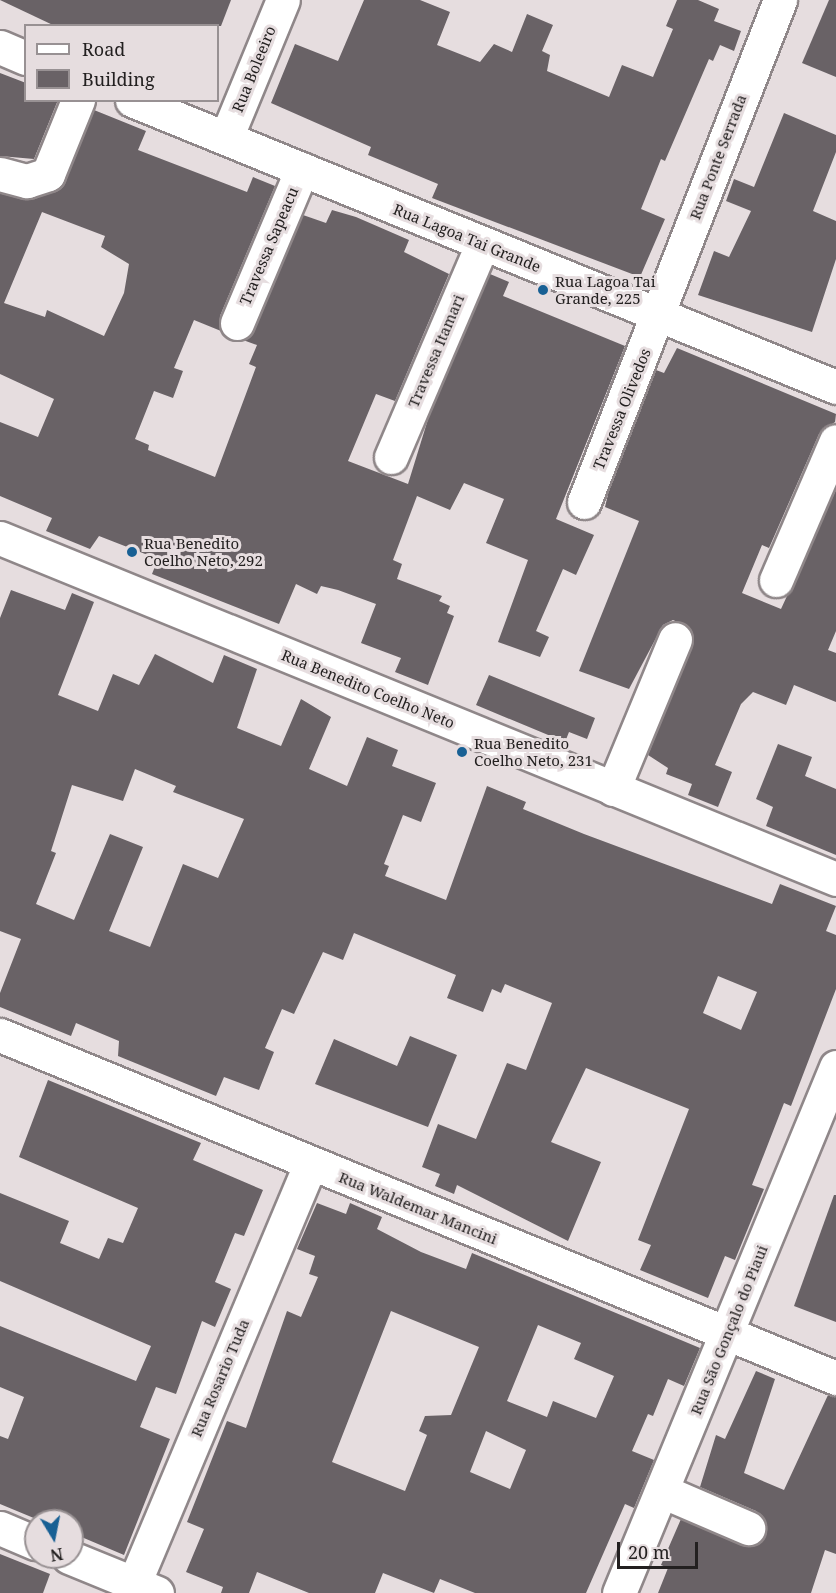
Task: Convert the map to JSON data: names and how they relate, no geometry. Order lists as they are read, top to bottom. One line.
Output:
{"streets":{"street":["Rua Boleeiro","Rua Ponte Serrada","Rua Lagoa Tai Grande","Travessa Sapeacu","Travessa Itamari","Travessa Olivedos","Rua Benedito Coelho Neto","Rua Waldemar Mancini","Rua São Gonçalo do Piaui","Rua Rosario Tuda"]},"crossings":[["Rua Boleeiro","Rua Lagoa Tai Grande"],["Rua Ponte Serrada","Rua Lagoa Tai Grande"],["Rua Ponte Serrada","Travessa Olivedos"],["Rua Lagoa Tai Grande","Travessa Sapeacu"],["Rua Lagoa Tai Grande","Travessa Itamari"],["Rua Lagoa Tai Grande","Travessa Olivedos"],["Rua Waldemar Mancini","Rua São Gonçalo do Piaui"],["Rua Waldemar Mancini","Rua Rosario Tuda"]],"places":["Rua Lagoa Tai Grande, 225","Rua Benedito Coelho Neto, 292","Rua Benedito Coelho Neto, 231"],"legend":["Road","Building"],"scale_bar":"20 m","north":"bottom"}
